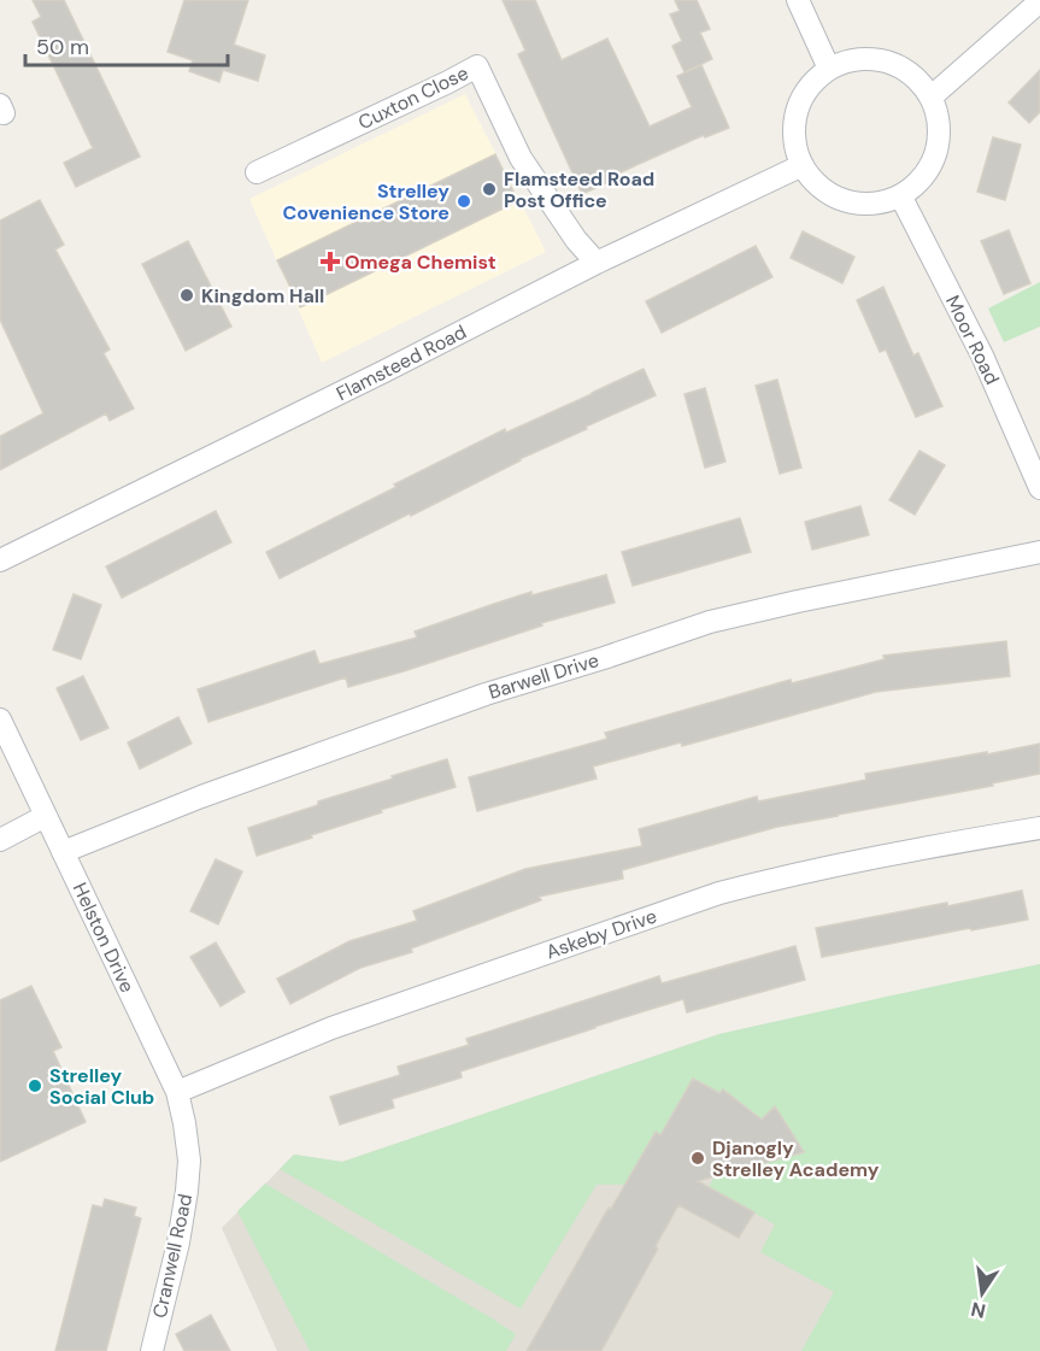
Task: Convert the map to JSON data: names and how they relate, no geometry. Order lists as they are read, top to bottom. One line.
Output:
{"streets":{"street":["Cuxton Close","Moor Road","Flamsteed Road","Barwell Drive","Askeby Drive","Helston Drive","Cranwell Road"]},"crossings":[["Cuxton Close","Flamsteed Road"],["Moor Road","Flamsteed Road"],["Barwell Drive","Helston Drive"],["Askeby Drive","Helston Drive"],["Helston Drive","Cranwell Road"]],"places":{"other":["Flamsteed Road Post Office","Strelley Covenience Store","Kingdom Hall","Strelley Social Club","Djanogly Strelley Academy"],"health":["Omega Chemist"]},"scale_bar":"50 m","north":"bottom"}
